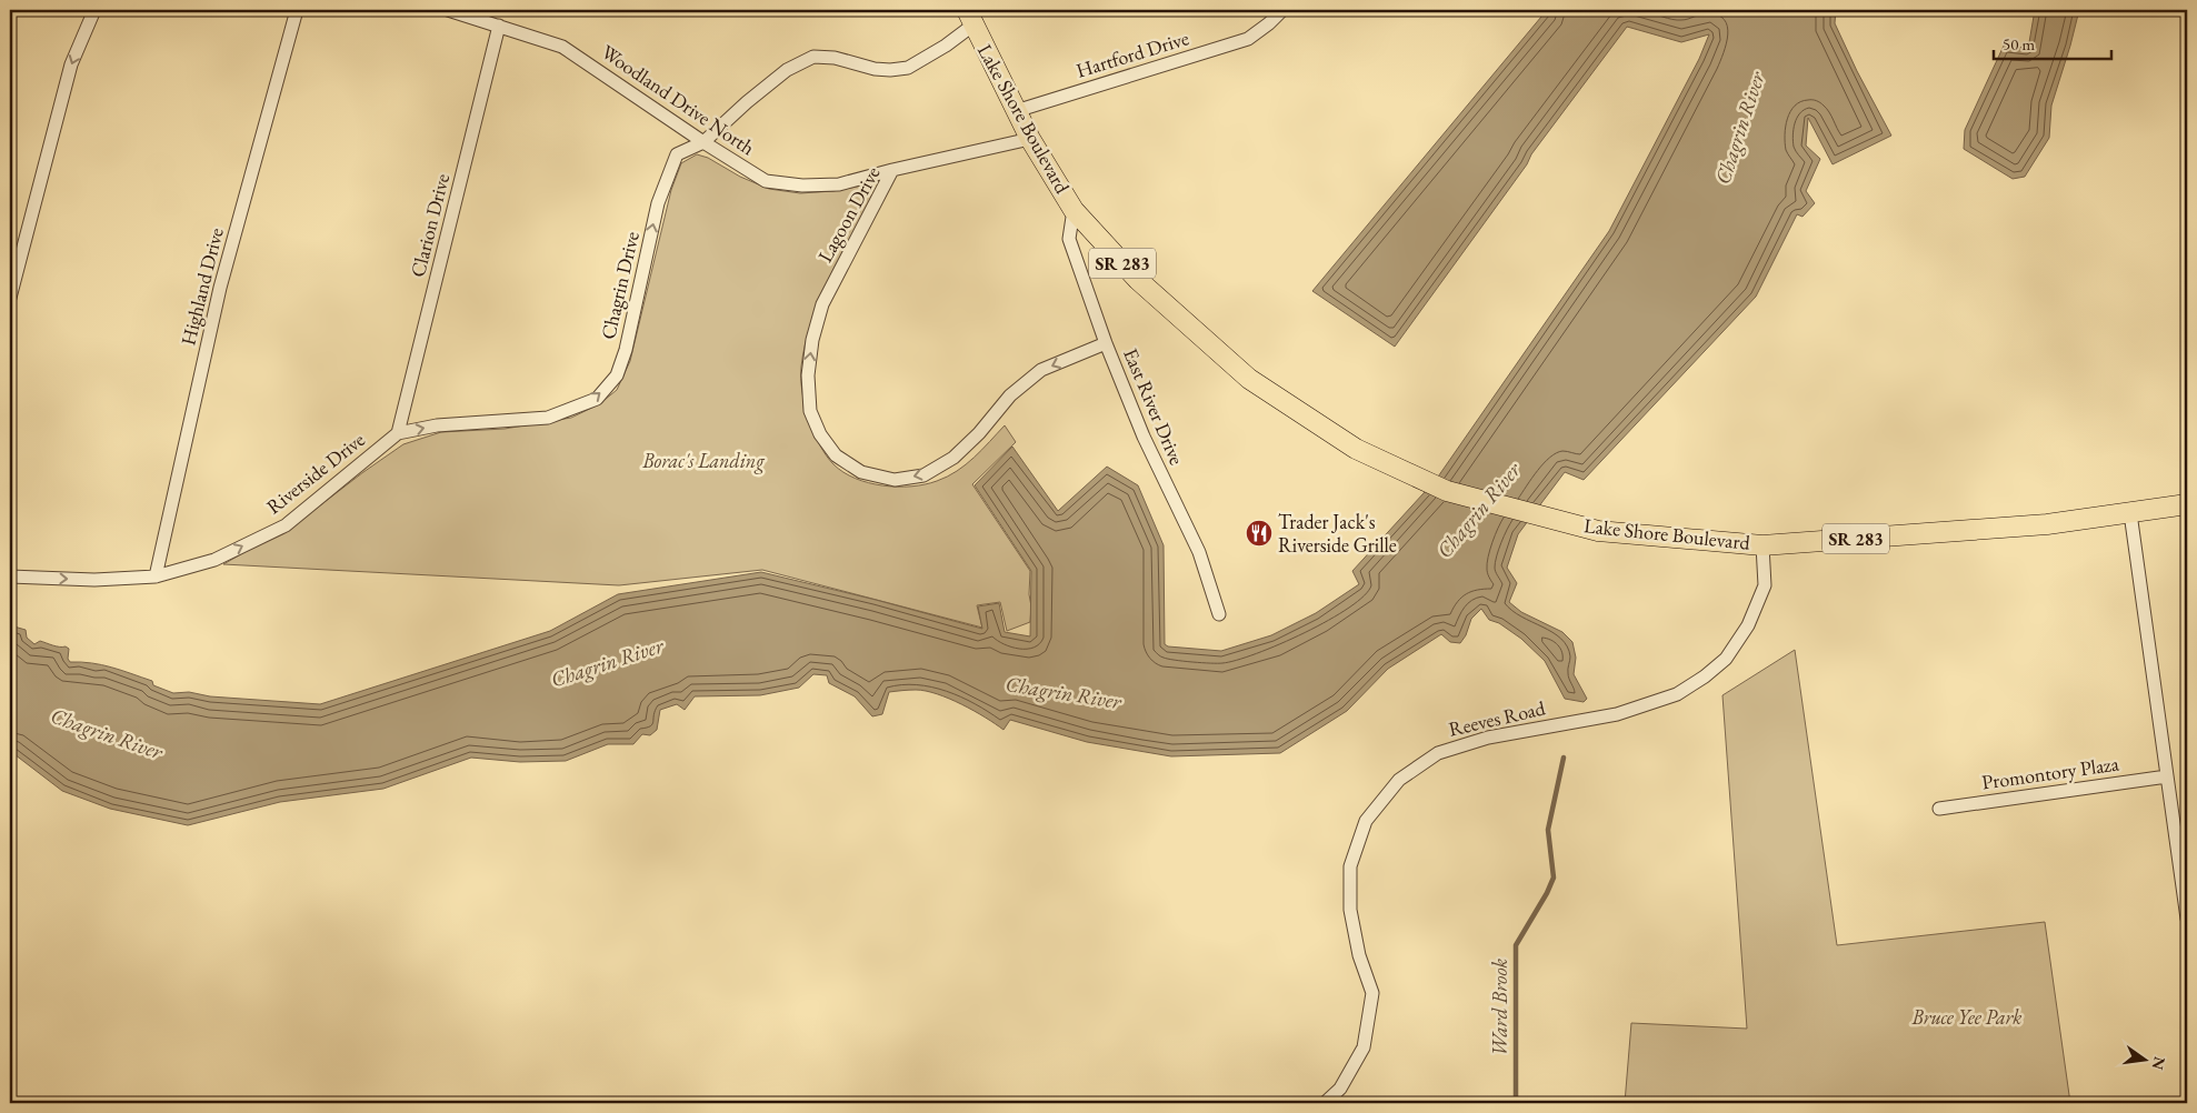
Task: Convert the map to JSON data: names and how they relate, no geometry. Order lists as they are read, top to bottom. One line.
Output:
{"streets":{"main road":["Lake Shore Boulevard","SR 283"],"street":["Hartford Drive","Woodland Drive North","Lagoon Drive","Clarion Drive","Chagrin Drive","Highland Drive","East River Drive","Riverside Drive","Reeves Road","Promontory Plaza"]},"crossings":[["Hartford Drive","Lake Shore Boulevard"],["Woodland Drive North","Lagoon Drive"],["Woodland Drive North","Clarion Drive"],["Woodland Drive North","Chagrin Drive"],["Lake Shore Boulevard","Lagoon Drive"],["Lake Shore Boulevard","East River Drive"],["Lake Shore Boulevard","Reeves Road"],["Lagoon Drive","East River Drive"],["Clarion Drive","Riverside Drive"],["Chagrin Drive","Riverside Drive"],["Highland Drive","Riverside Drive"]],"one_way":["Chagrin Drive","Riverside Drive"],"water":["Chagrin River","Ward Brook"],"parks":["Borac's Landing","Bruce Yee Park"],"places":{"restaurant":["Trader Jack's Riverside Grille"]},"scale_bar":"50 m","north":"right"}
